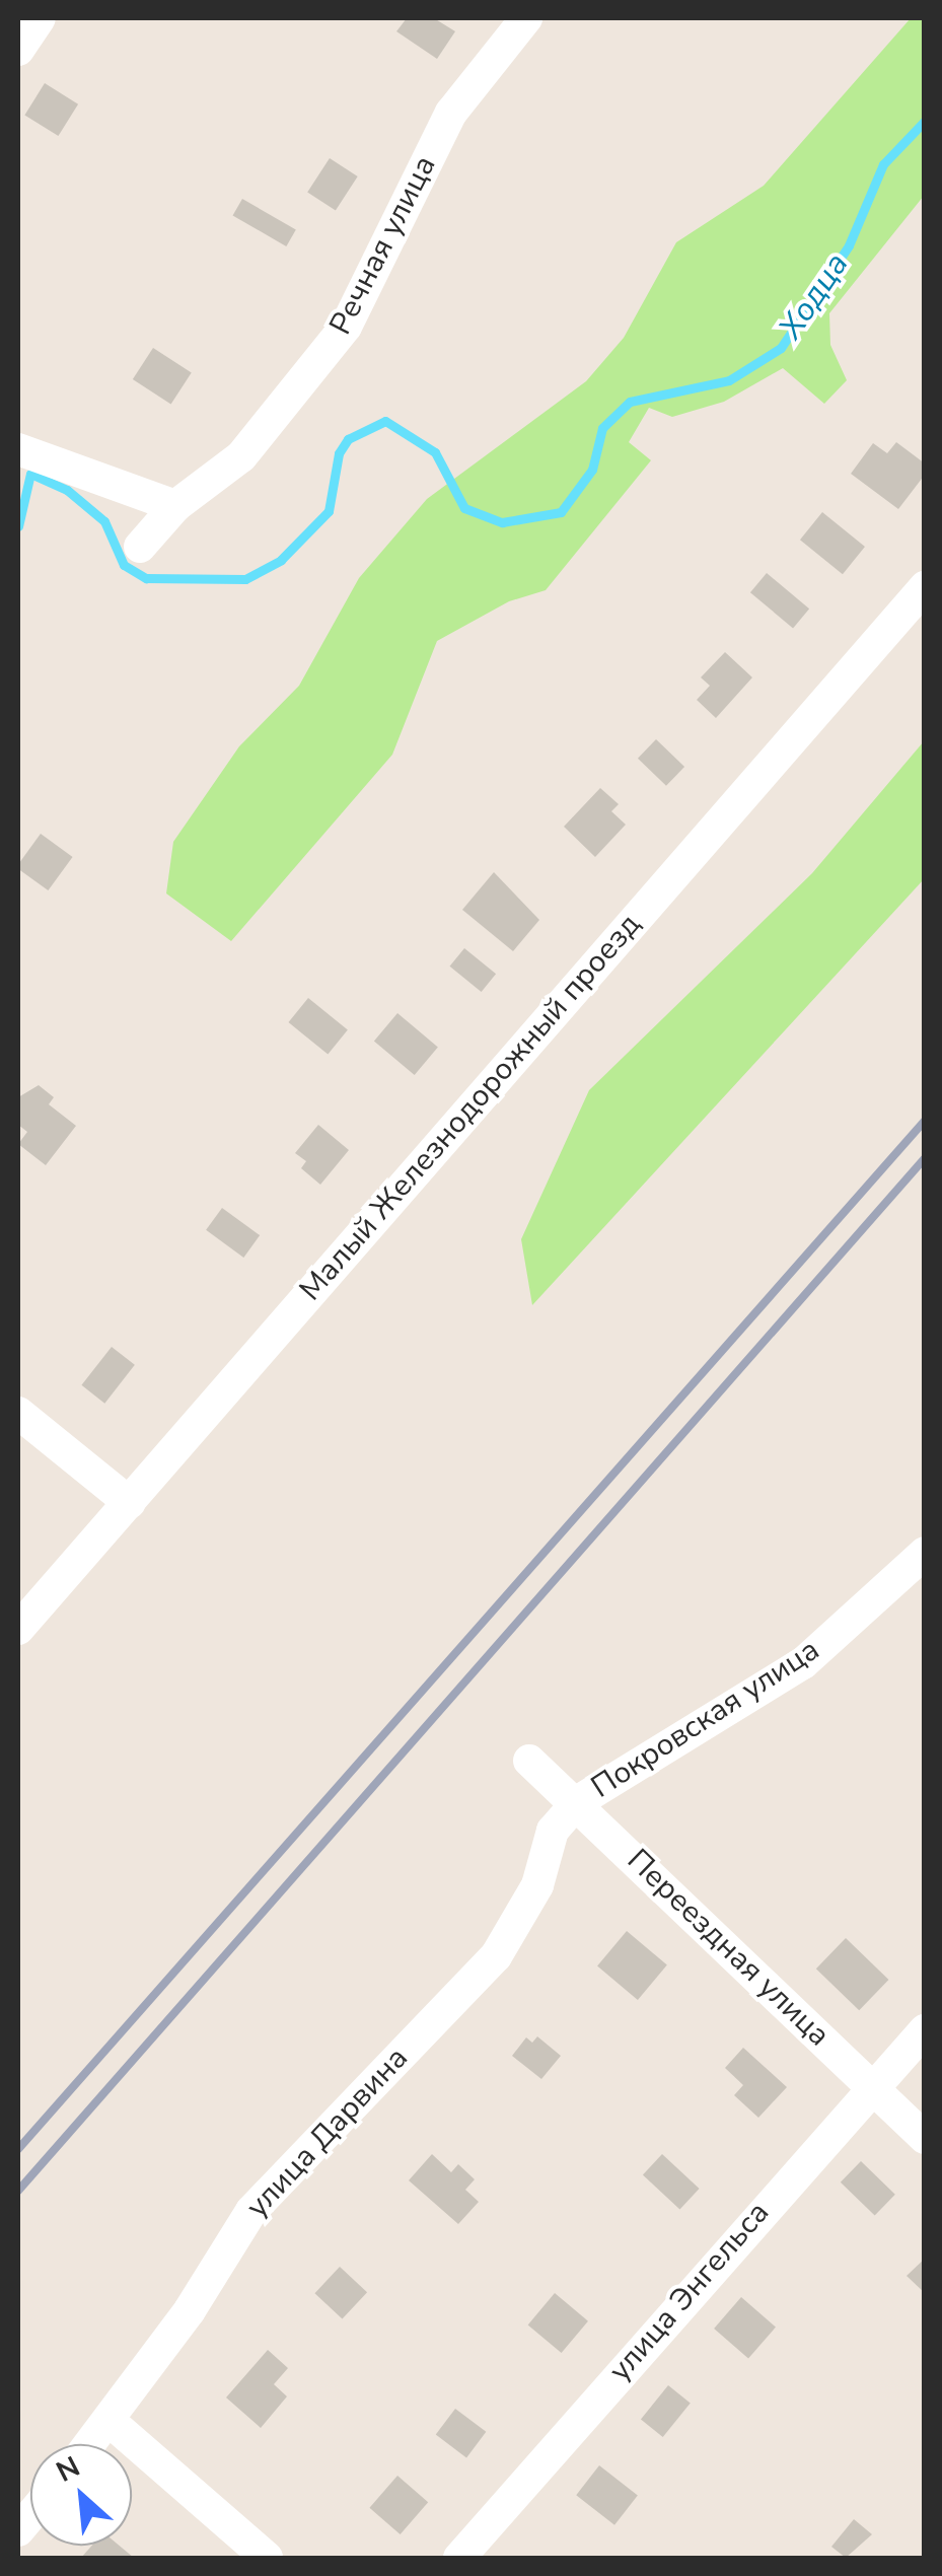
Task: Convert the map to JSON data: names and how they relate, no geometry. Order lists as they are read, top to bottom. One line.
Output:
{"streets":{"street":["Речная улица","Малый Железнодорожный проезд","Покровская улица","Переездная улица","улица Дарвина","улица Энгельса"]},"crossings":[["Покровская улица","Переездная улица"],["Покровская улица","улица Дарвина"],["Переездная улица","улица Дарвина"],["Переездная улица","улица Энгельса"]],"water":["Ходца"],"north":"top left"}
